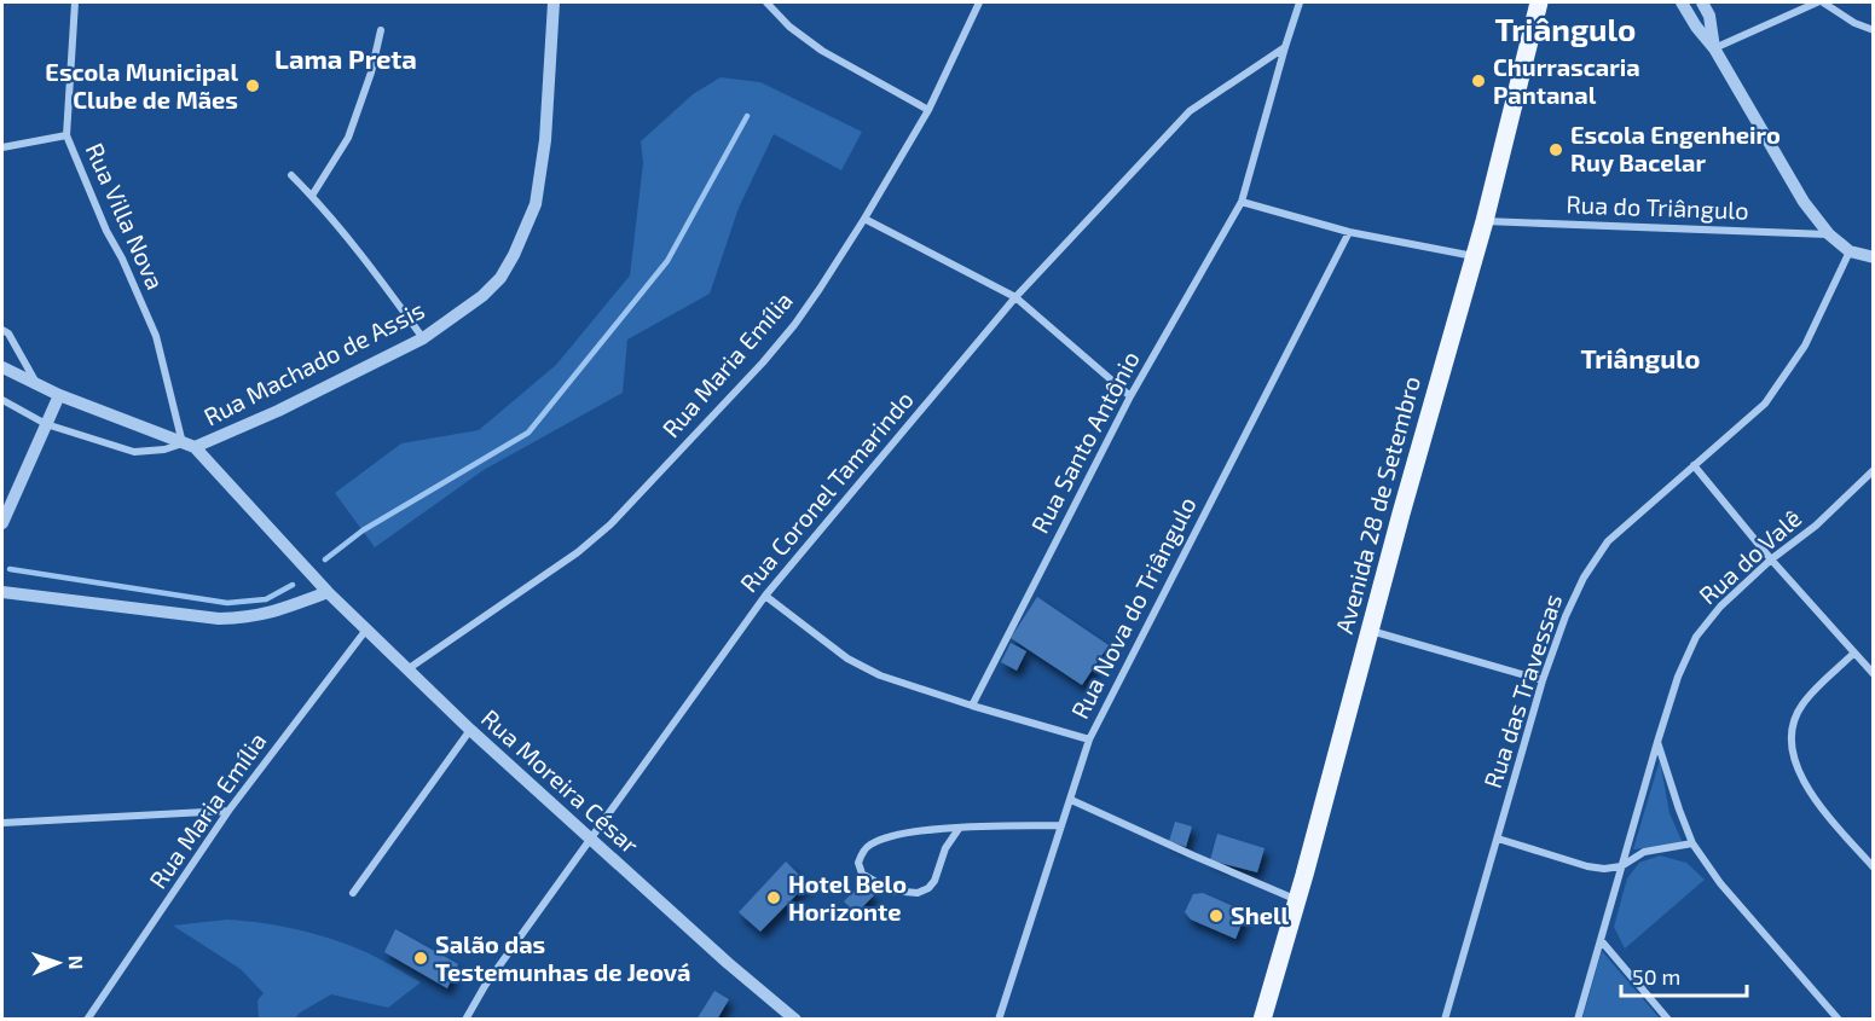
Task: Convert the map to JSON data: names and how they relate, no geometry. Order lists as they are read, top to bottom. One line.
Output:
{"streets":{"main road":["Avenida 28 de Setembro"],"street":["Rua do Triângulo","Rua Villa Nova","Rua Machado de Assis","Rua Maria Emília","Rua Santo Antônio","Rua Coronel Tamarindo","Rua do Valê","Rua Nova do Triângulo","Rua das Travessas","Rua Moreira César"]},"crossings":[["Rua do Triângulo","Avenida 28 de Setembro"],["Rua Villa Nova","Rua Machado de Assis"],["Rua Villa Nova","Rua Moreira César"],["Rua Machado de Assis","Rua Moreira César"],["Rua Maria Emília","Rua Moreira César"],["Rua Santo Antônio","Rua Coronel Tamarindo"],["Rua Coronel Tamarindo","Rua Moreira César"]],"districts":["Triângulo","Lama Preta","Triângulo"],"places":["Churrascaria Pantanal","Escola Municipal Clube de Mães","Escola Engenheiro Ruy Bacelar","Hotel Belo Horizonte","Shell","Salão das Testemunhas de Jeová"],"scale_bar":"50 m","north":"right"}
